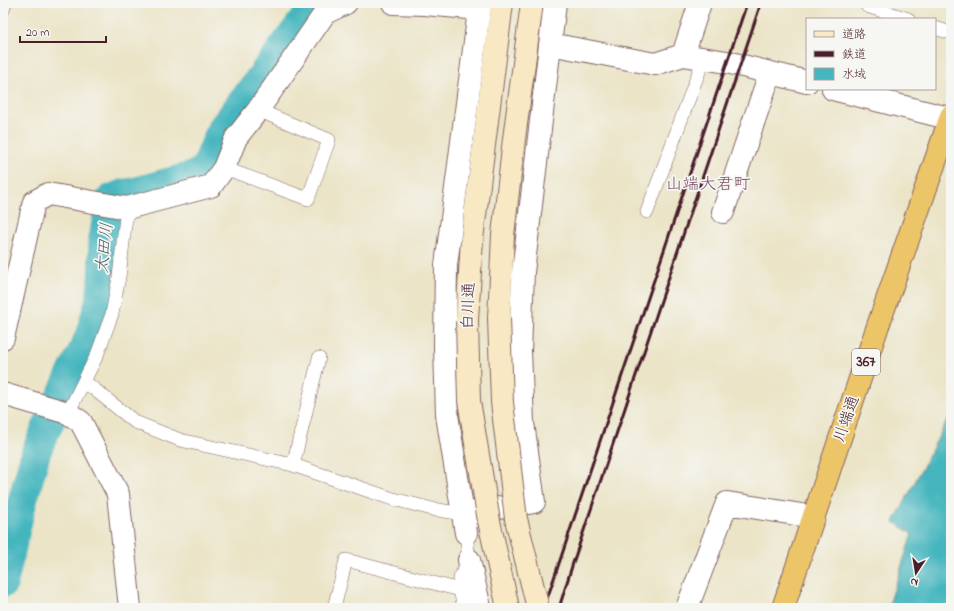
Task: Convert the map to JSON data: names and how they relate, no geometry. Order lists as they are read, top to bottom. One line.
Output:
{"streets":{"highway":["367","川端通"],"street":["白川通"]},"districts":["山端大君町"],"water":["太田川"],"legend":["道路","鉄道","水域"],"scale_bar":"20 m","north":"bottom"}
